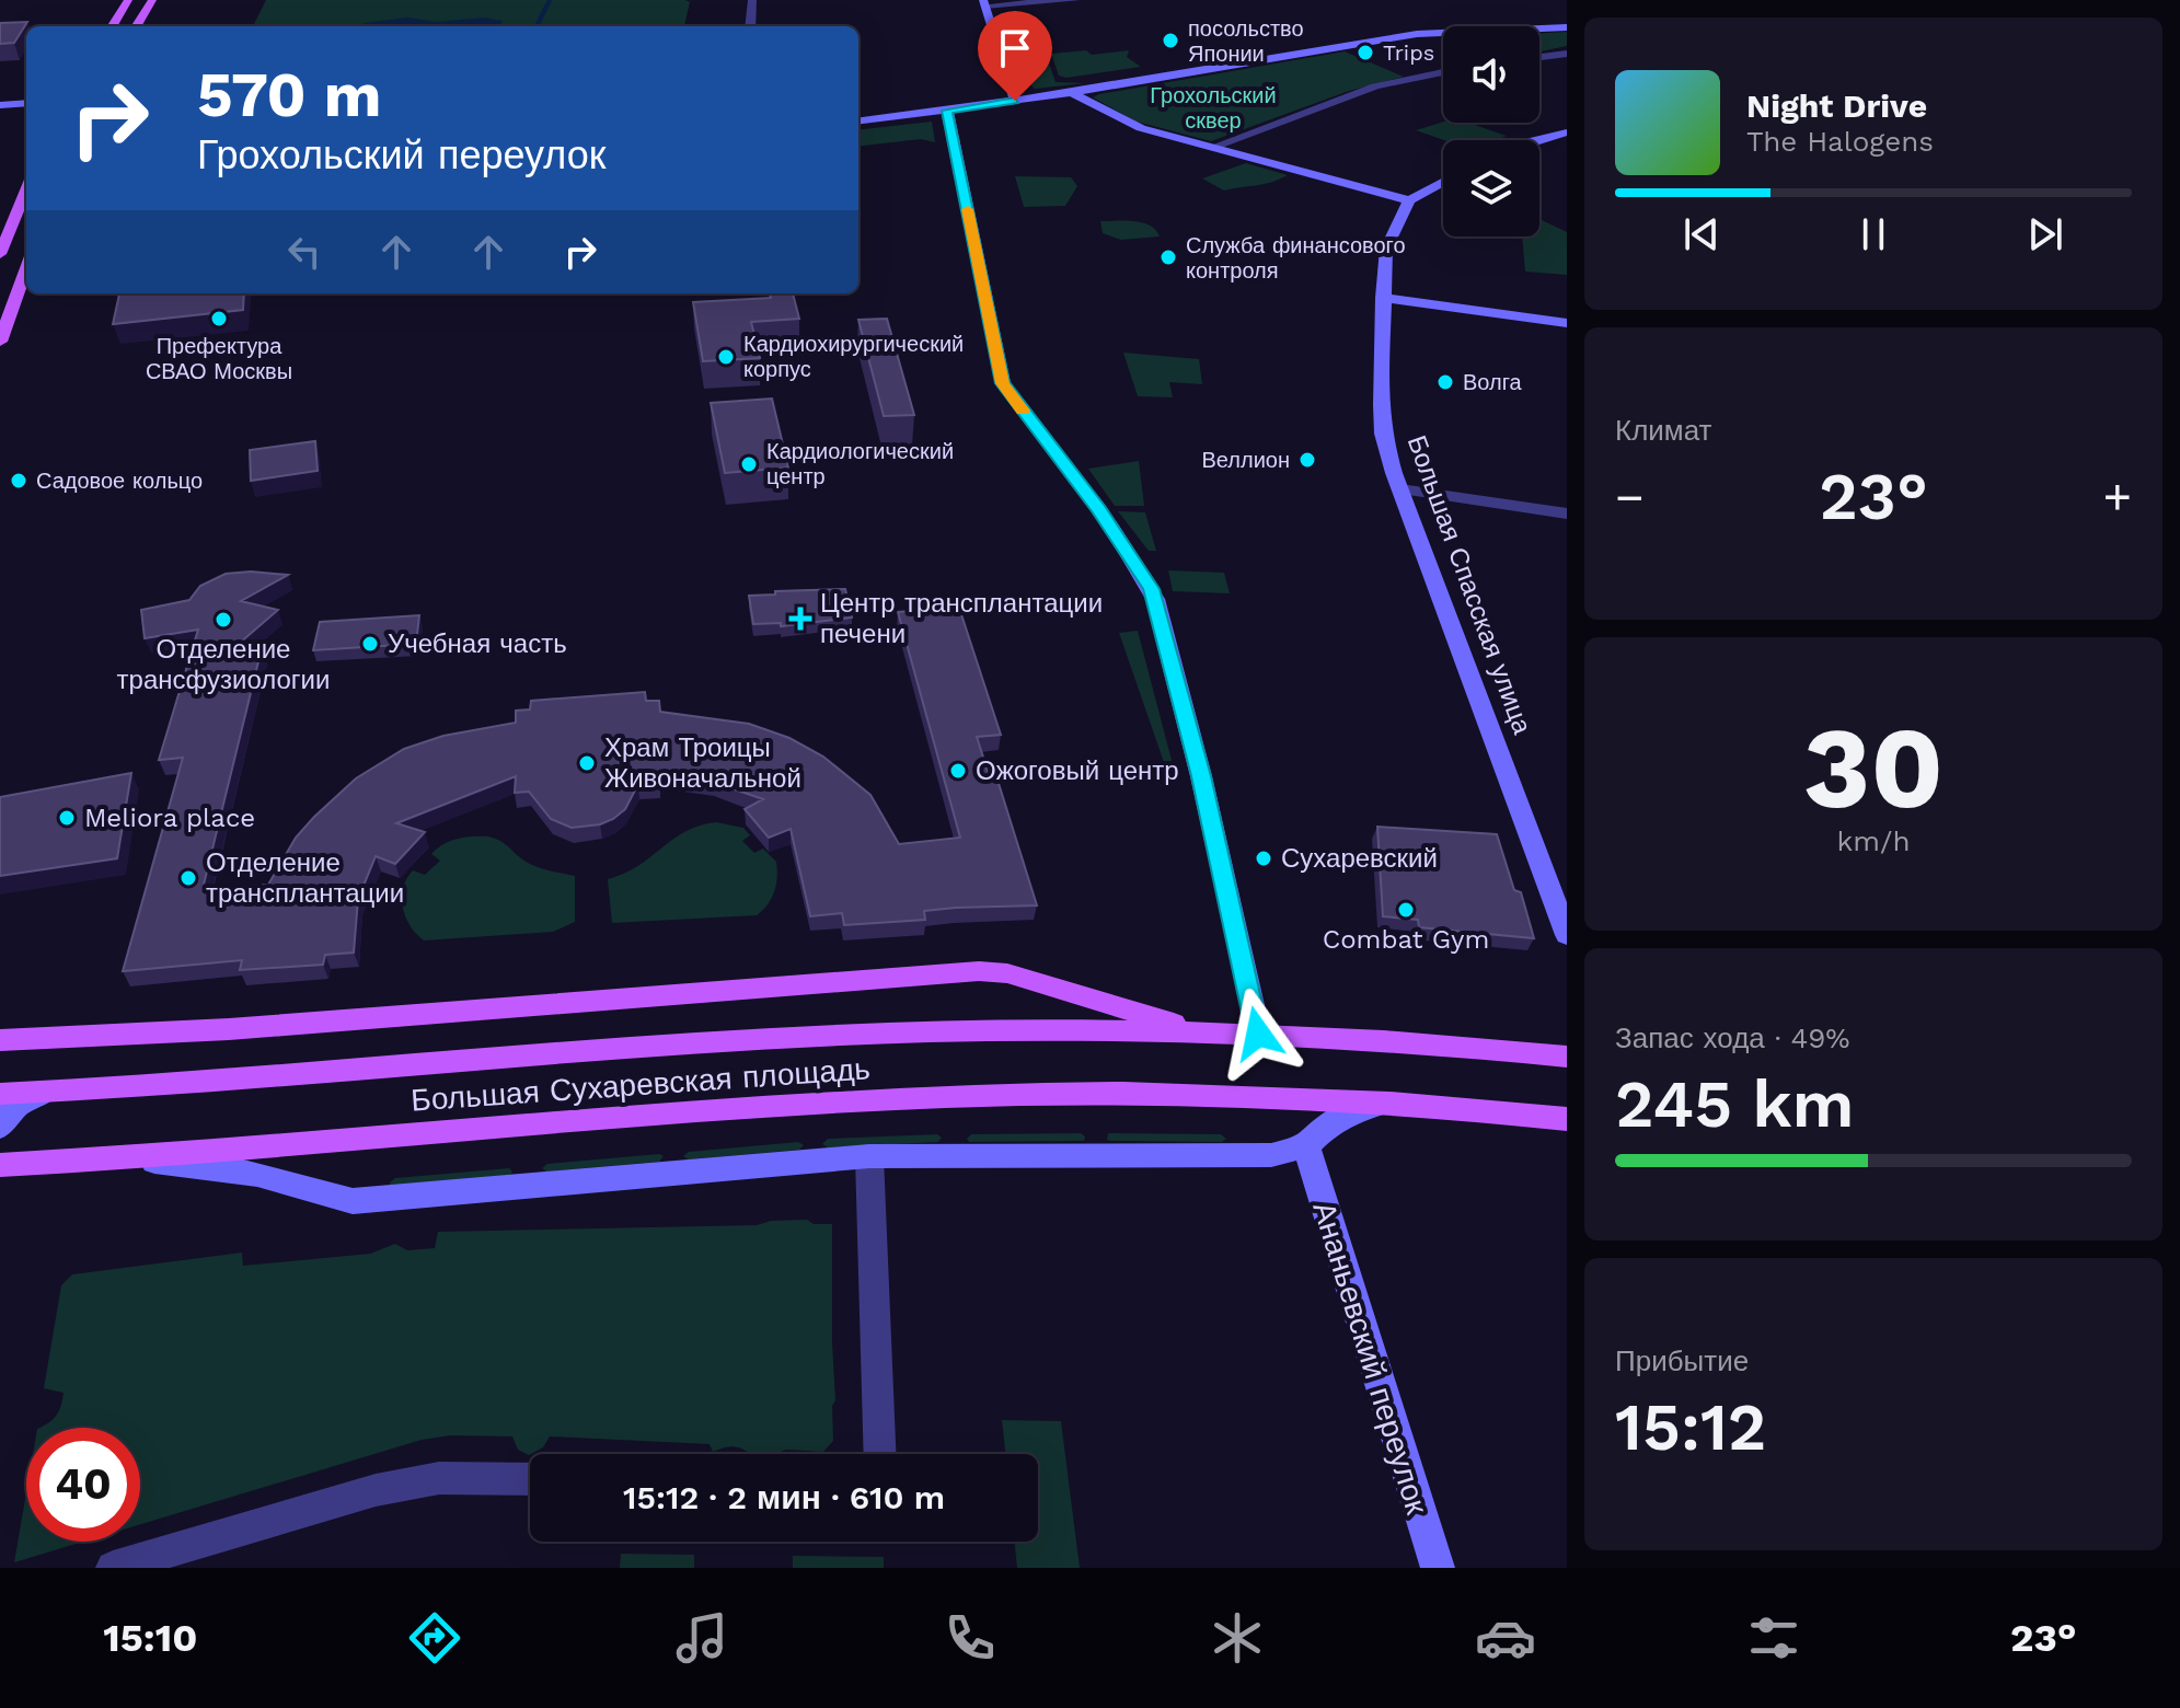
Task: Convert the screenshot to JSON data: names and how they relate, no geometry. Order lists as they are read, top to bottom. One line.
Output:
{"streets":{"main road":["Большая Сухаревская площадь"],"street":["Большая Спасская улица","Ананьевский переулок"]},"parks":["Грохольский сквер"],"places":{"other":["посольство Японии","Trips","Служба финансового контроля","Префектура СВАО Москвы","Кардиохирургический корпус","Волга","Веллион","Кардиологический центр","Садовое кольцо","Отделение трансфузиологии","Учебная часть","Храм Троицы Живоначальной","Ожоговый центр","Meliora place","Сухаревский","Отделение трансплантации","Combat Gym"],"health":["Центр трансплантации печени"]},"page":{"turn":["570 m","Грохольский переулок"],"song":["Night Drive","The Halogens"],"tile":["Климат",["30","km/h"],["Запас хода · 49%","245 km"],["Прибытие","15:12"]],"heat":["−","23°","+"],"limit":"40","trip":"15:12 · 2 мин · 610 m","tabs":["15:10","23°"]}}
